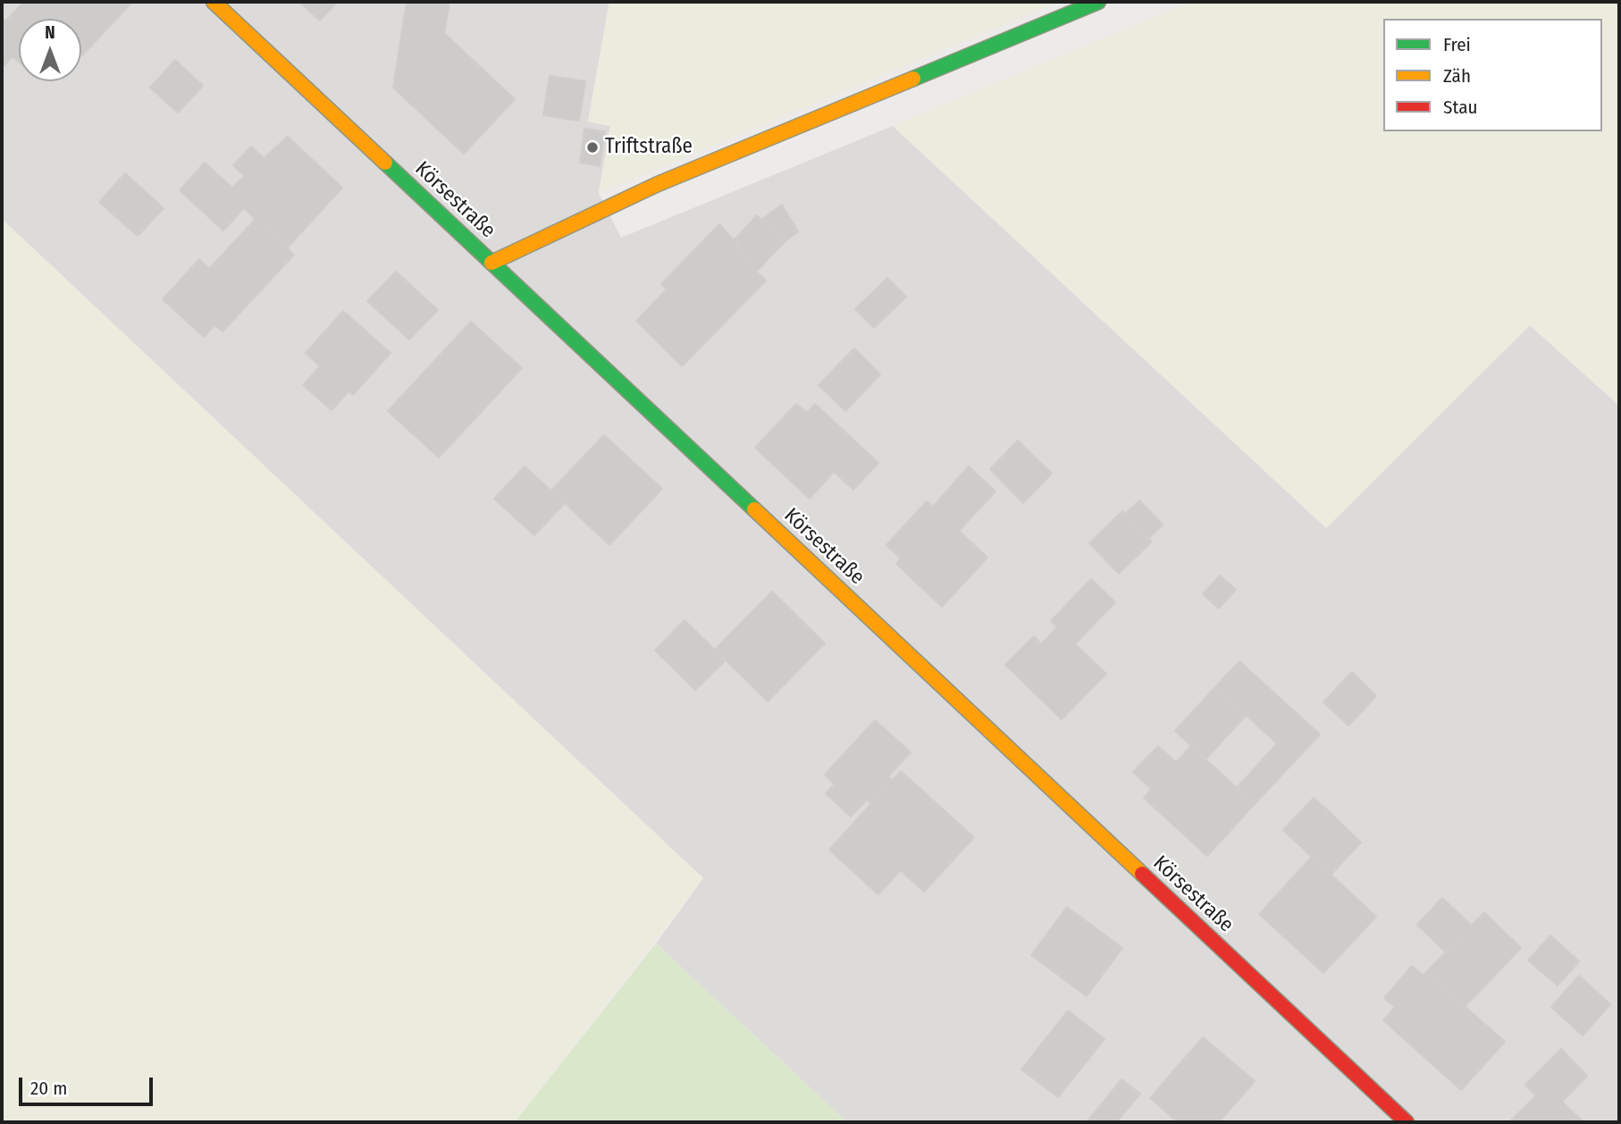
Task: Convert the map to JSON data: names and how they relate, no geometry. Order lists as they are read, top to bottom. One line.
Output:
{"streets":{"street":["Körsestraße"]},"places":["Triftstraße"],"legend":["Frei","Zäh","Stau"],"scale_bar":"20 m","north":"top"}
